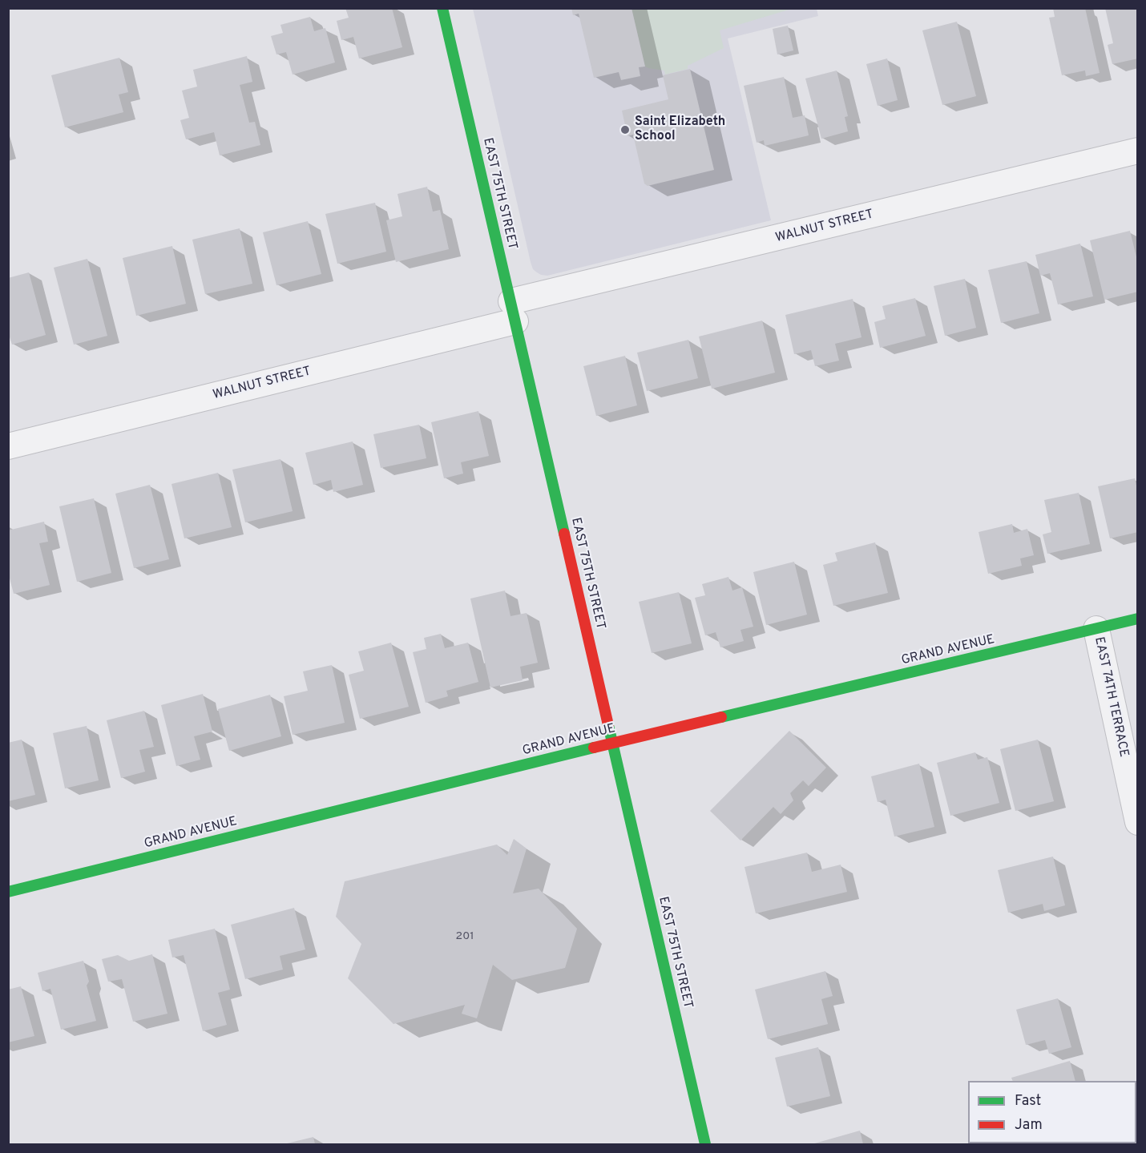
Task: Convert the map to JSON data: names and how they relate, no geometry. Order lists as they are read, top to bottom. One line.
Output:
{"streets":{"street":["EAST 75TH STREET","WALNUT STREET","GRAND AVENUE","EAST 74TH TERRACE"]},"crossings":[["EAST 75TH STREET","WALNUT STREET"],["EAST 75TH STREET","GRAND AVENUE"],["GRAND AVENUE","EAST 74TH TERRACE"]],"places":["Saint Elizabeth School"],"house_numbers":["201"],"legend":["Fast","Jam"]}
